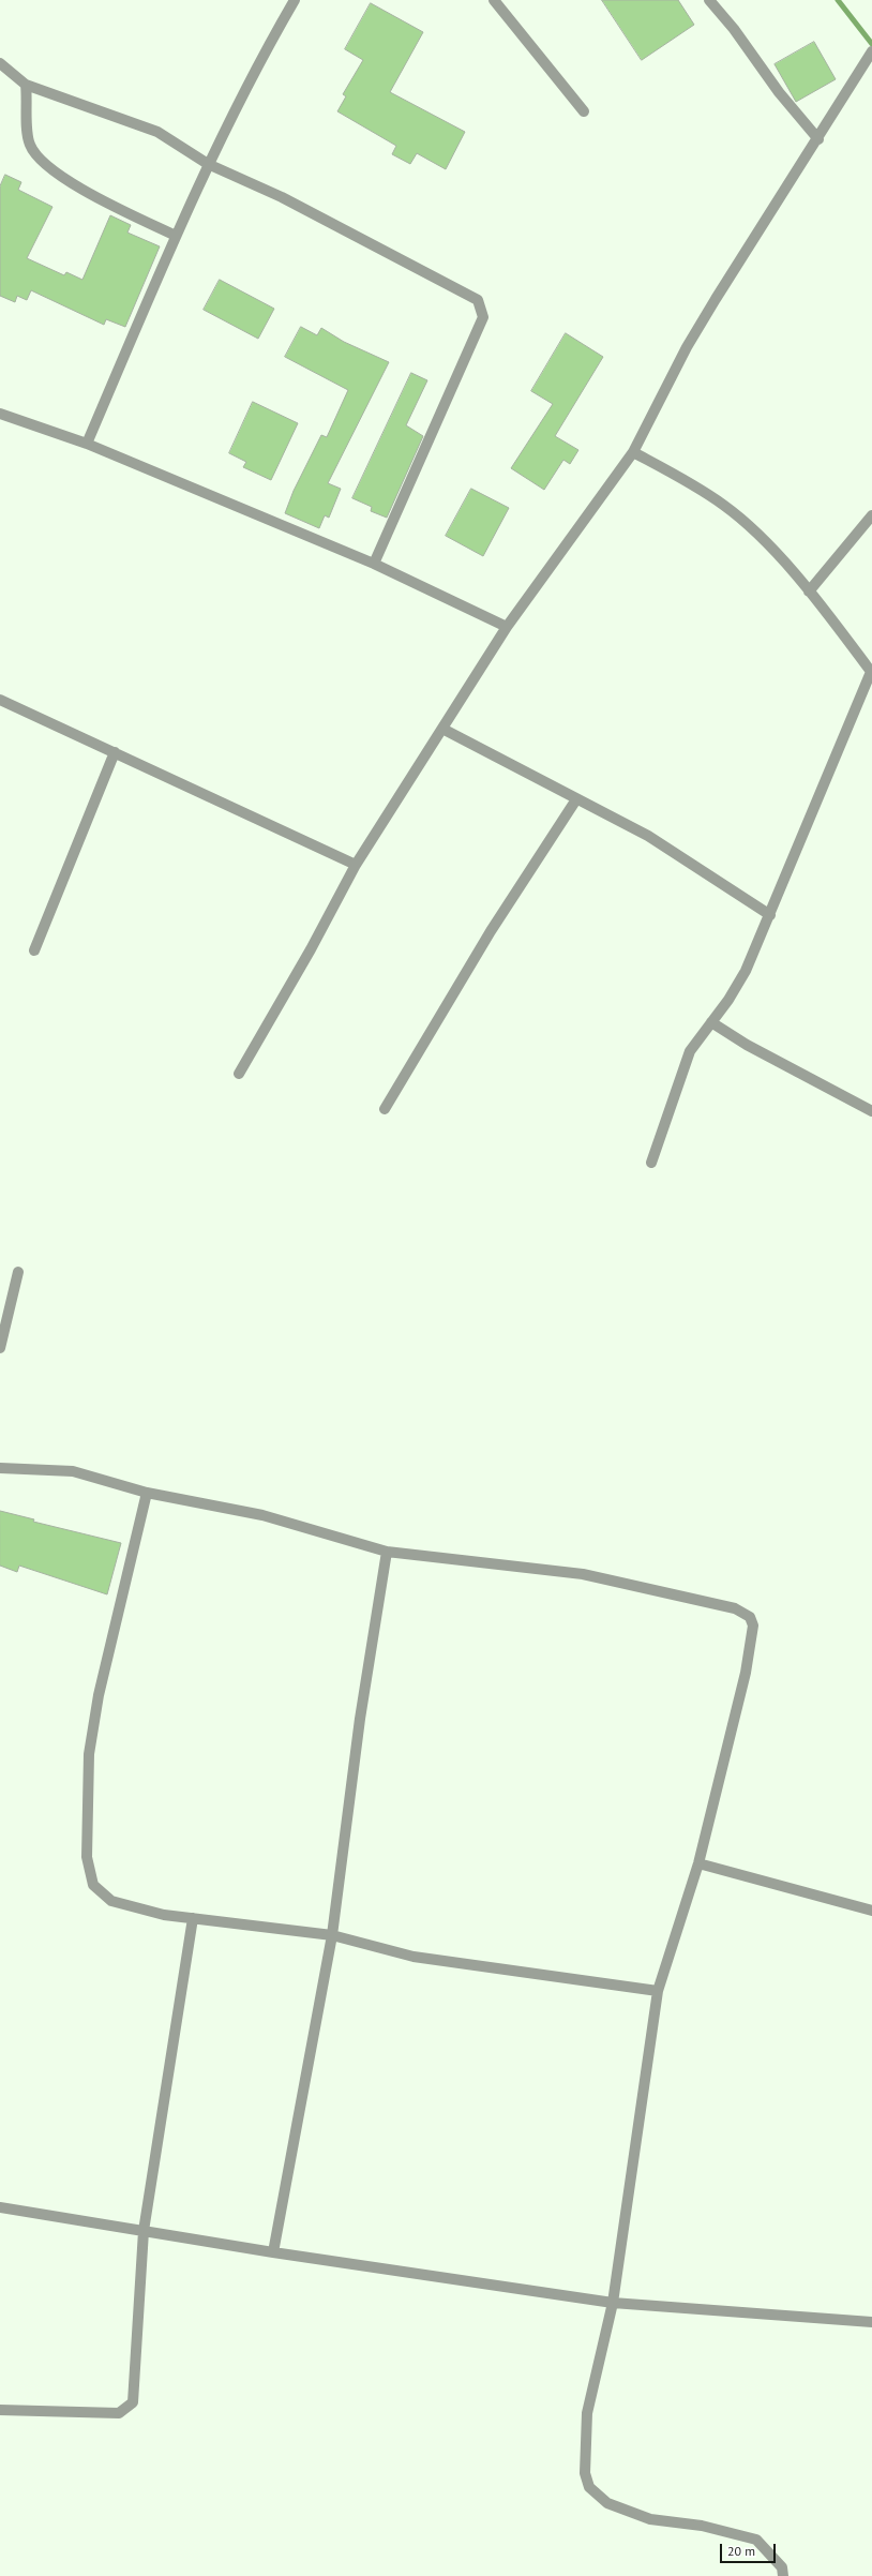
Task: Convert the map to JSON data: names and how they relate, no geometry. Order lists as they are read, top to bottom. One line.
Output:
{"scale_bar":"20 m"}
